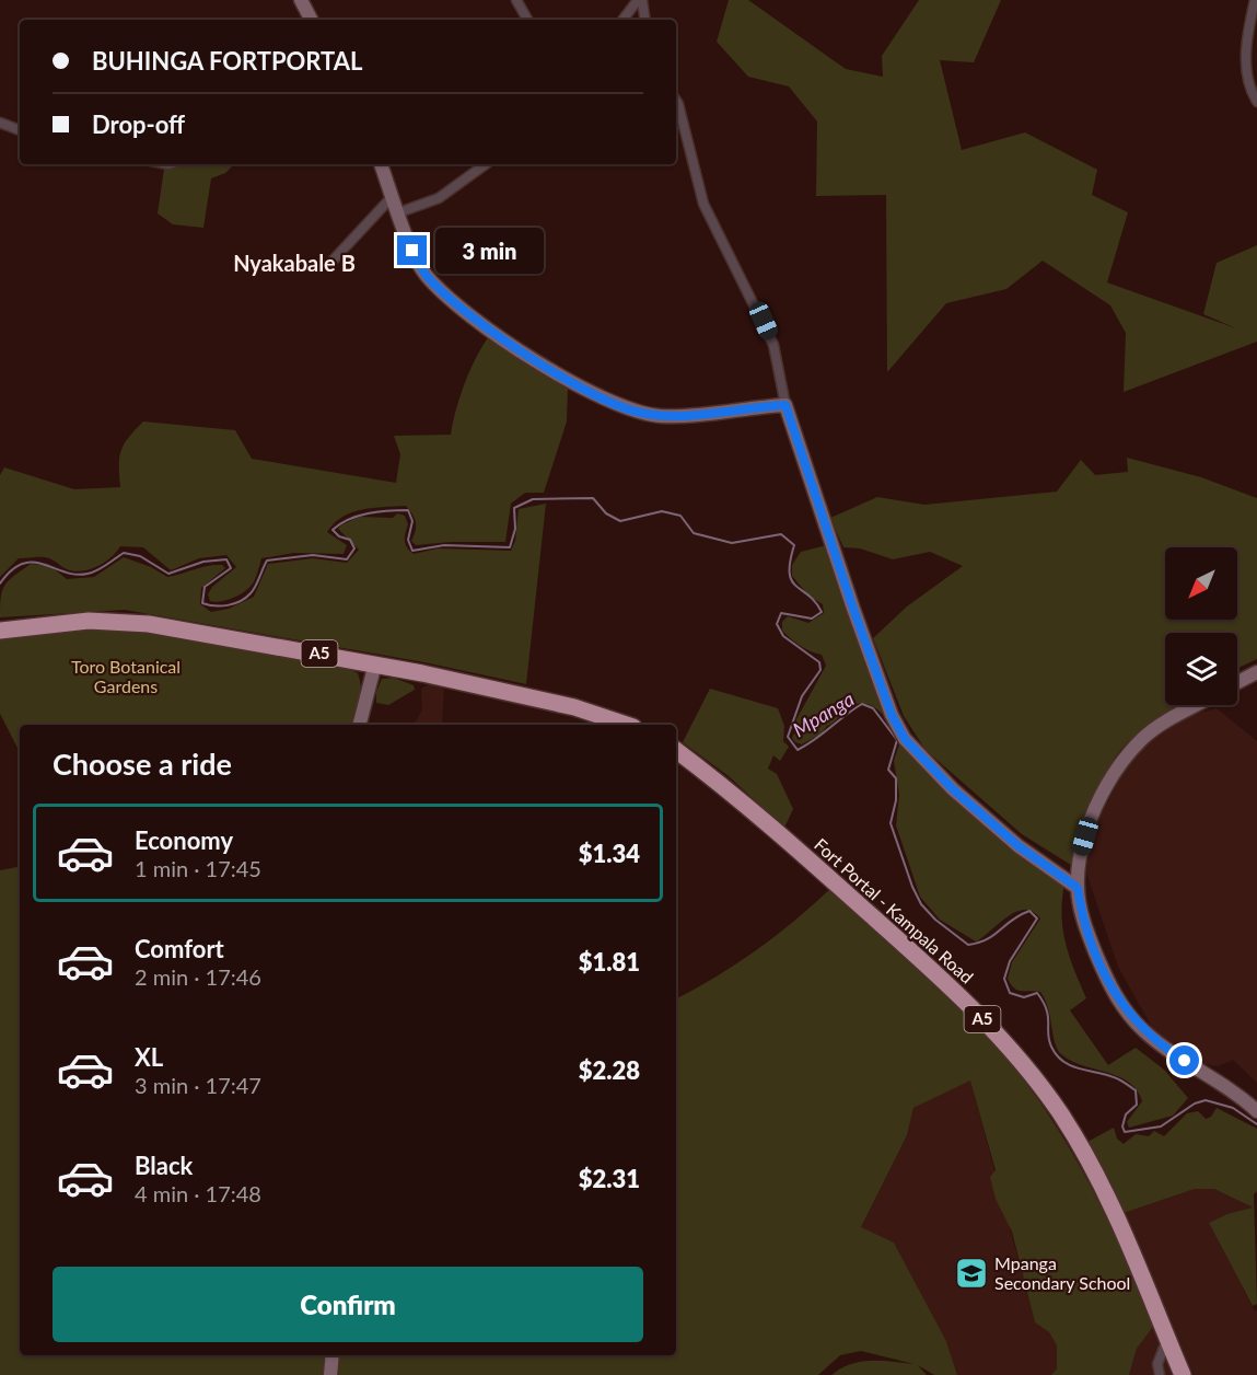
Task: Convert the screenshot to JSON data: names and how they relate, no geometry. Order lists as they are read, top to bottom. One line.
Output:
{"streets":{"highway":["A5","Fort Portal - Kampala Road"]},"districts":["Nyakabale B"],"water":["Mpanga"],"parks":["Toro Botanical Gardens"],"places":{"school or university":["Mpanga Secondary School"]},"north":"bottom left","page":{"banner":["BUHINGA FORTPORTAL","Drop-off"],"bubble":"3 min","heading":"Choose a ride","list":[{"name":"Economy","note":"1 min · 17:45","value":"$1.34"},{"name":"Comfort","note":"2 min · 17:46","value":"$1.81"},{"name":"XL","note":"3 min · 17:47","value":"$2.28"},{"name":"Black","note":"4 min · 17:48","value":"$2.31"}],"buttons":"Confirm"}}
